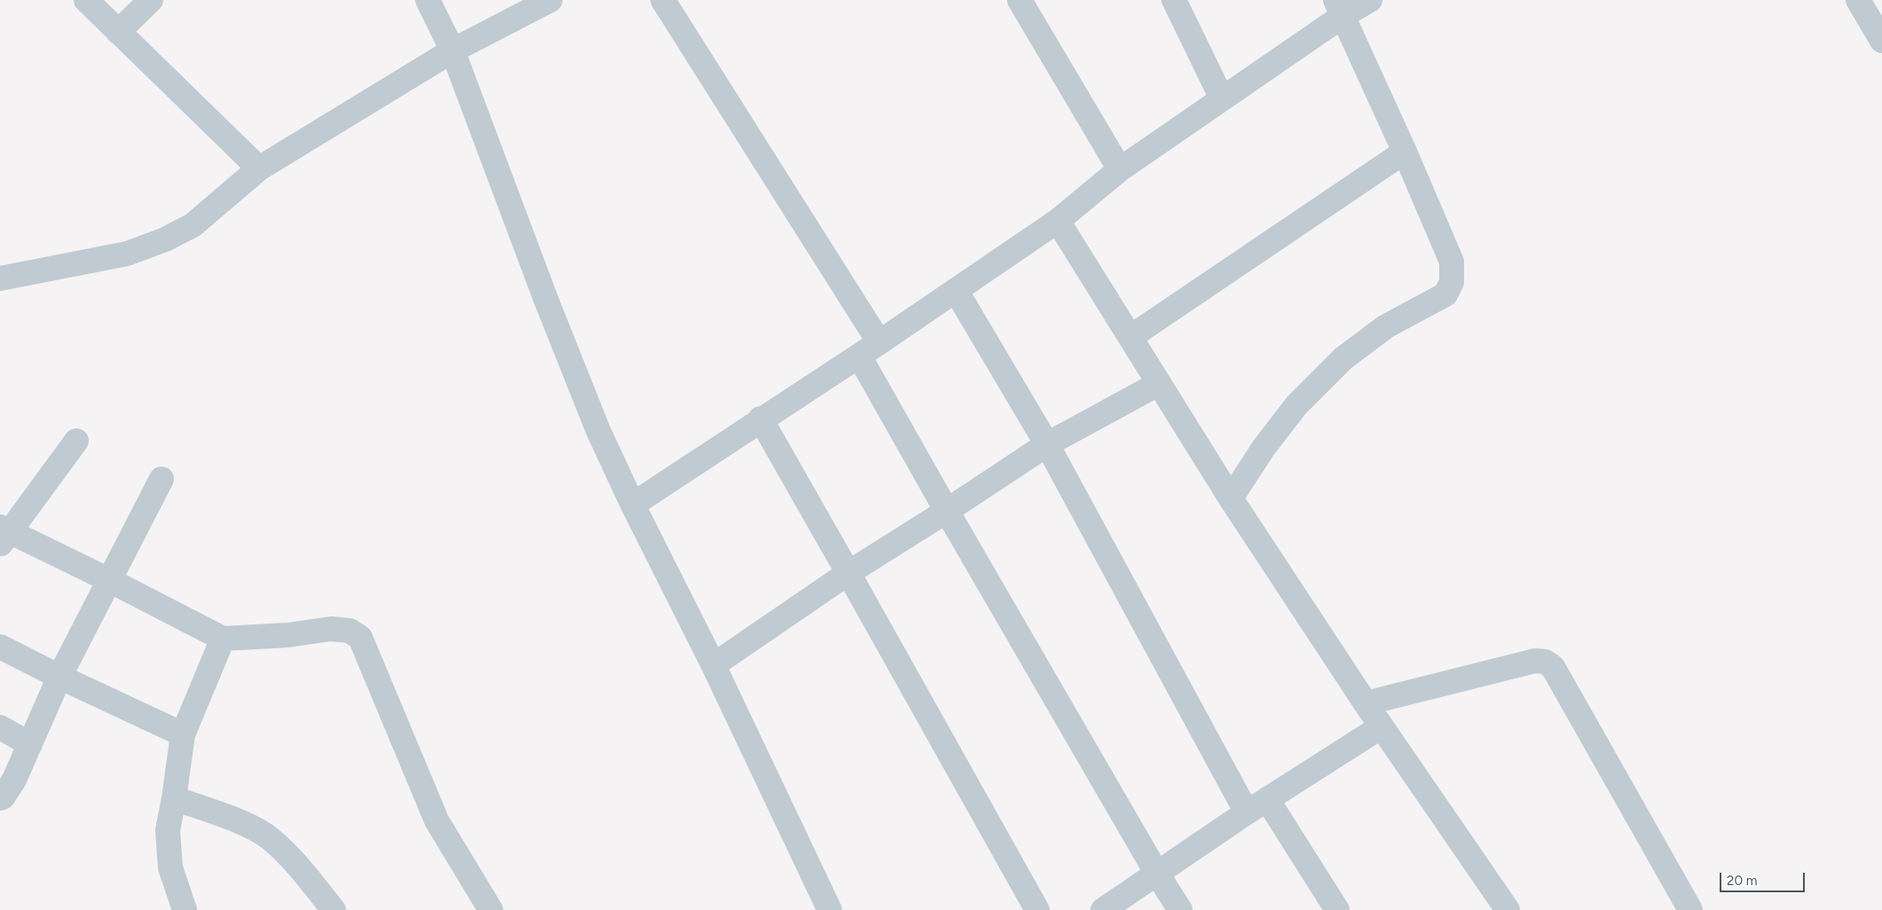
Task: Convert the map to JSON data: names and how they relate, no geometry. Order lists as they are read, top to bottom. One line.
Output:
{"scale_bar":"20 m"}
